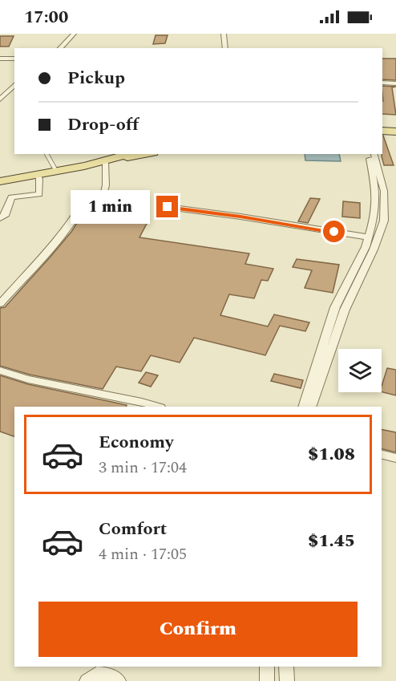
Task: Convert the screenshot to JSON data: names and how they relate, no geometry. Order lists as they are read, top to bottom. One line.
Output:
{"page":{"status":"17:00","banner":["Pickup","Drop-off"],"bubble":"1 min","list":[{"name":"Economy","note":"3 min · 17:04","value":"$1.08"},{"name":"Comfort","note":"4 min · 17:05","value":"$1.45"}],"buttons":"Confirm"}}
